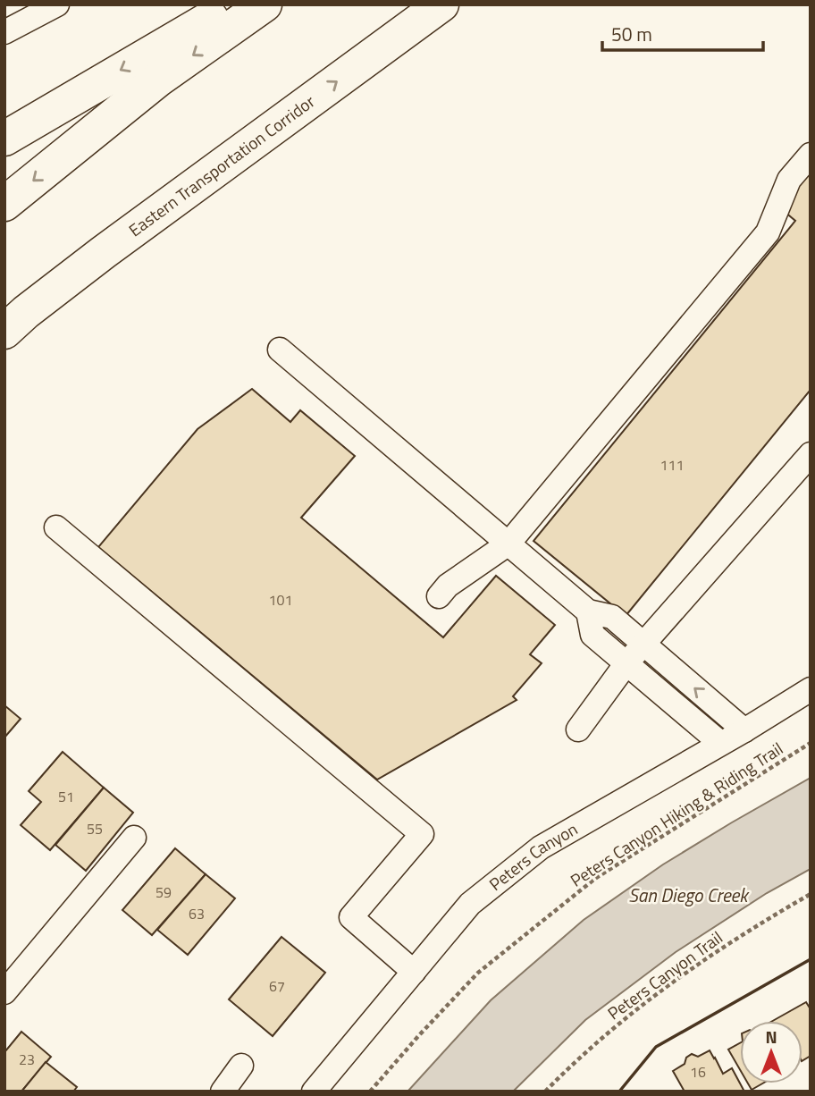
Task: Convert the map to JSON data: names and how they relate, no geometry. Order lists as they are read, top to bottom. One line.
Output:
{"streets":{"highway":["Eastern Transportation Corridor"],"street":["Peters Canyon"],"path":["Peters Canyon Hiking & Riding Trail","Peters Canyon Trail"]},"water":["San Diego Creek"],"house_numbers":["111","101","51","55","59","63","67","23","16"],"scale_bar":"50 m","north":"top"}
